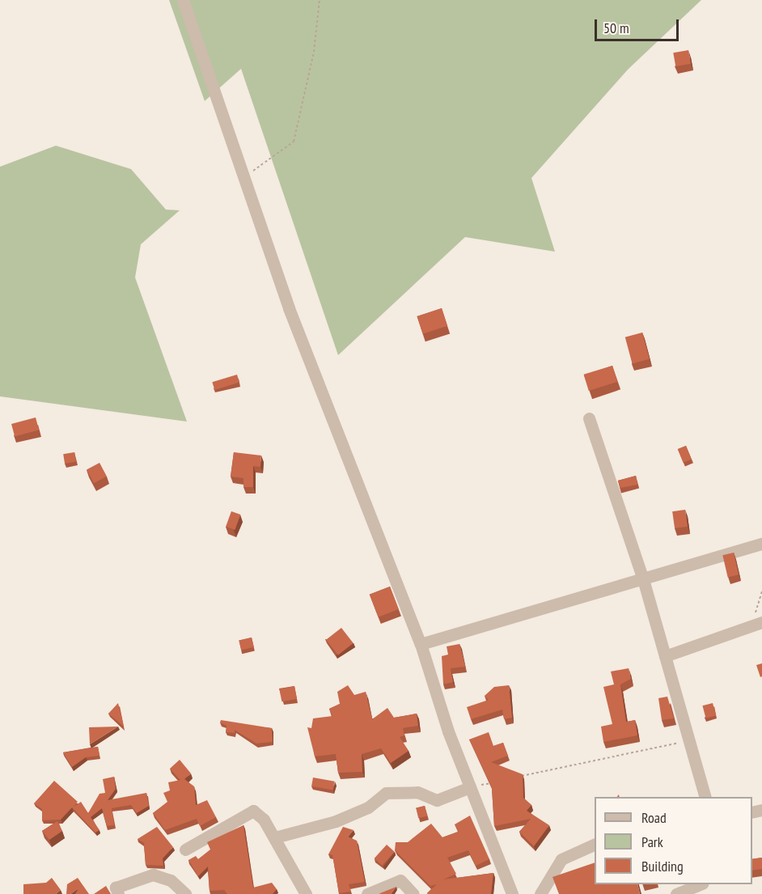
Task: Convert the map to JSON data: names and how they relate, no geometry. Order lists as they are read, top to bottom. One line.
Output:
{"legend":["Road","Park","Building"],"scale_bar":"50 m"}
